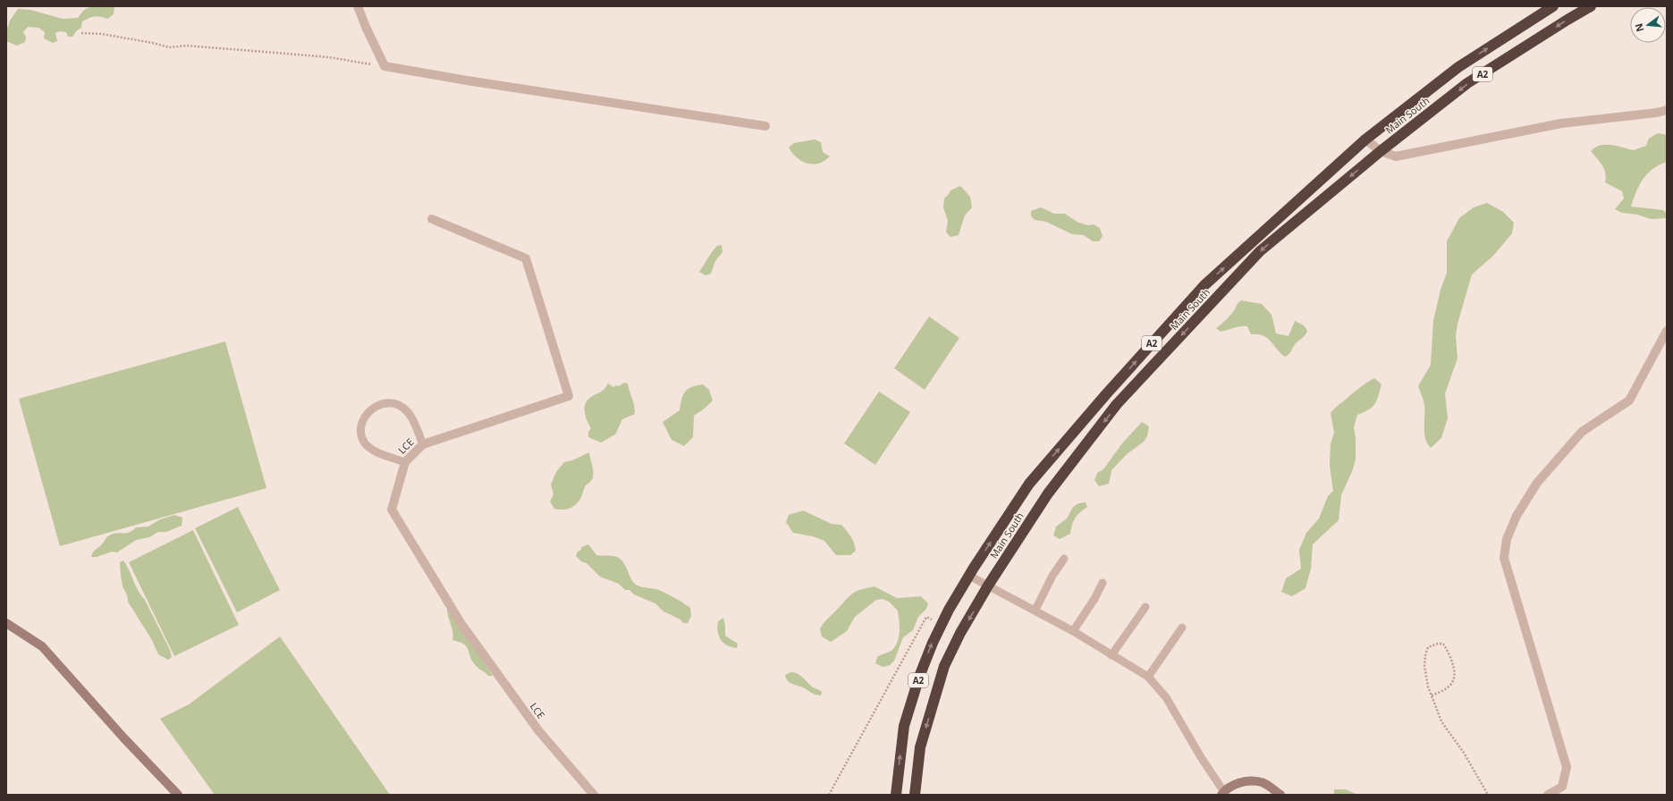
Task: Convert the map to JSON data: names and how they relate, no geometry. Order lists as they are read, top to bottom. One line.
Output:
{"streets":{"highway":["A2","Main South"],"street":["LCE"]},"north":"left"}
